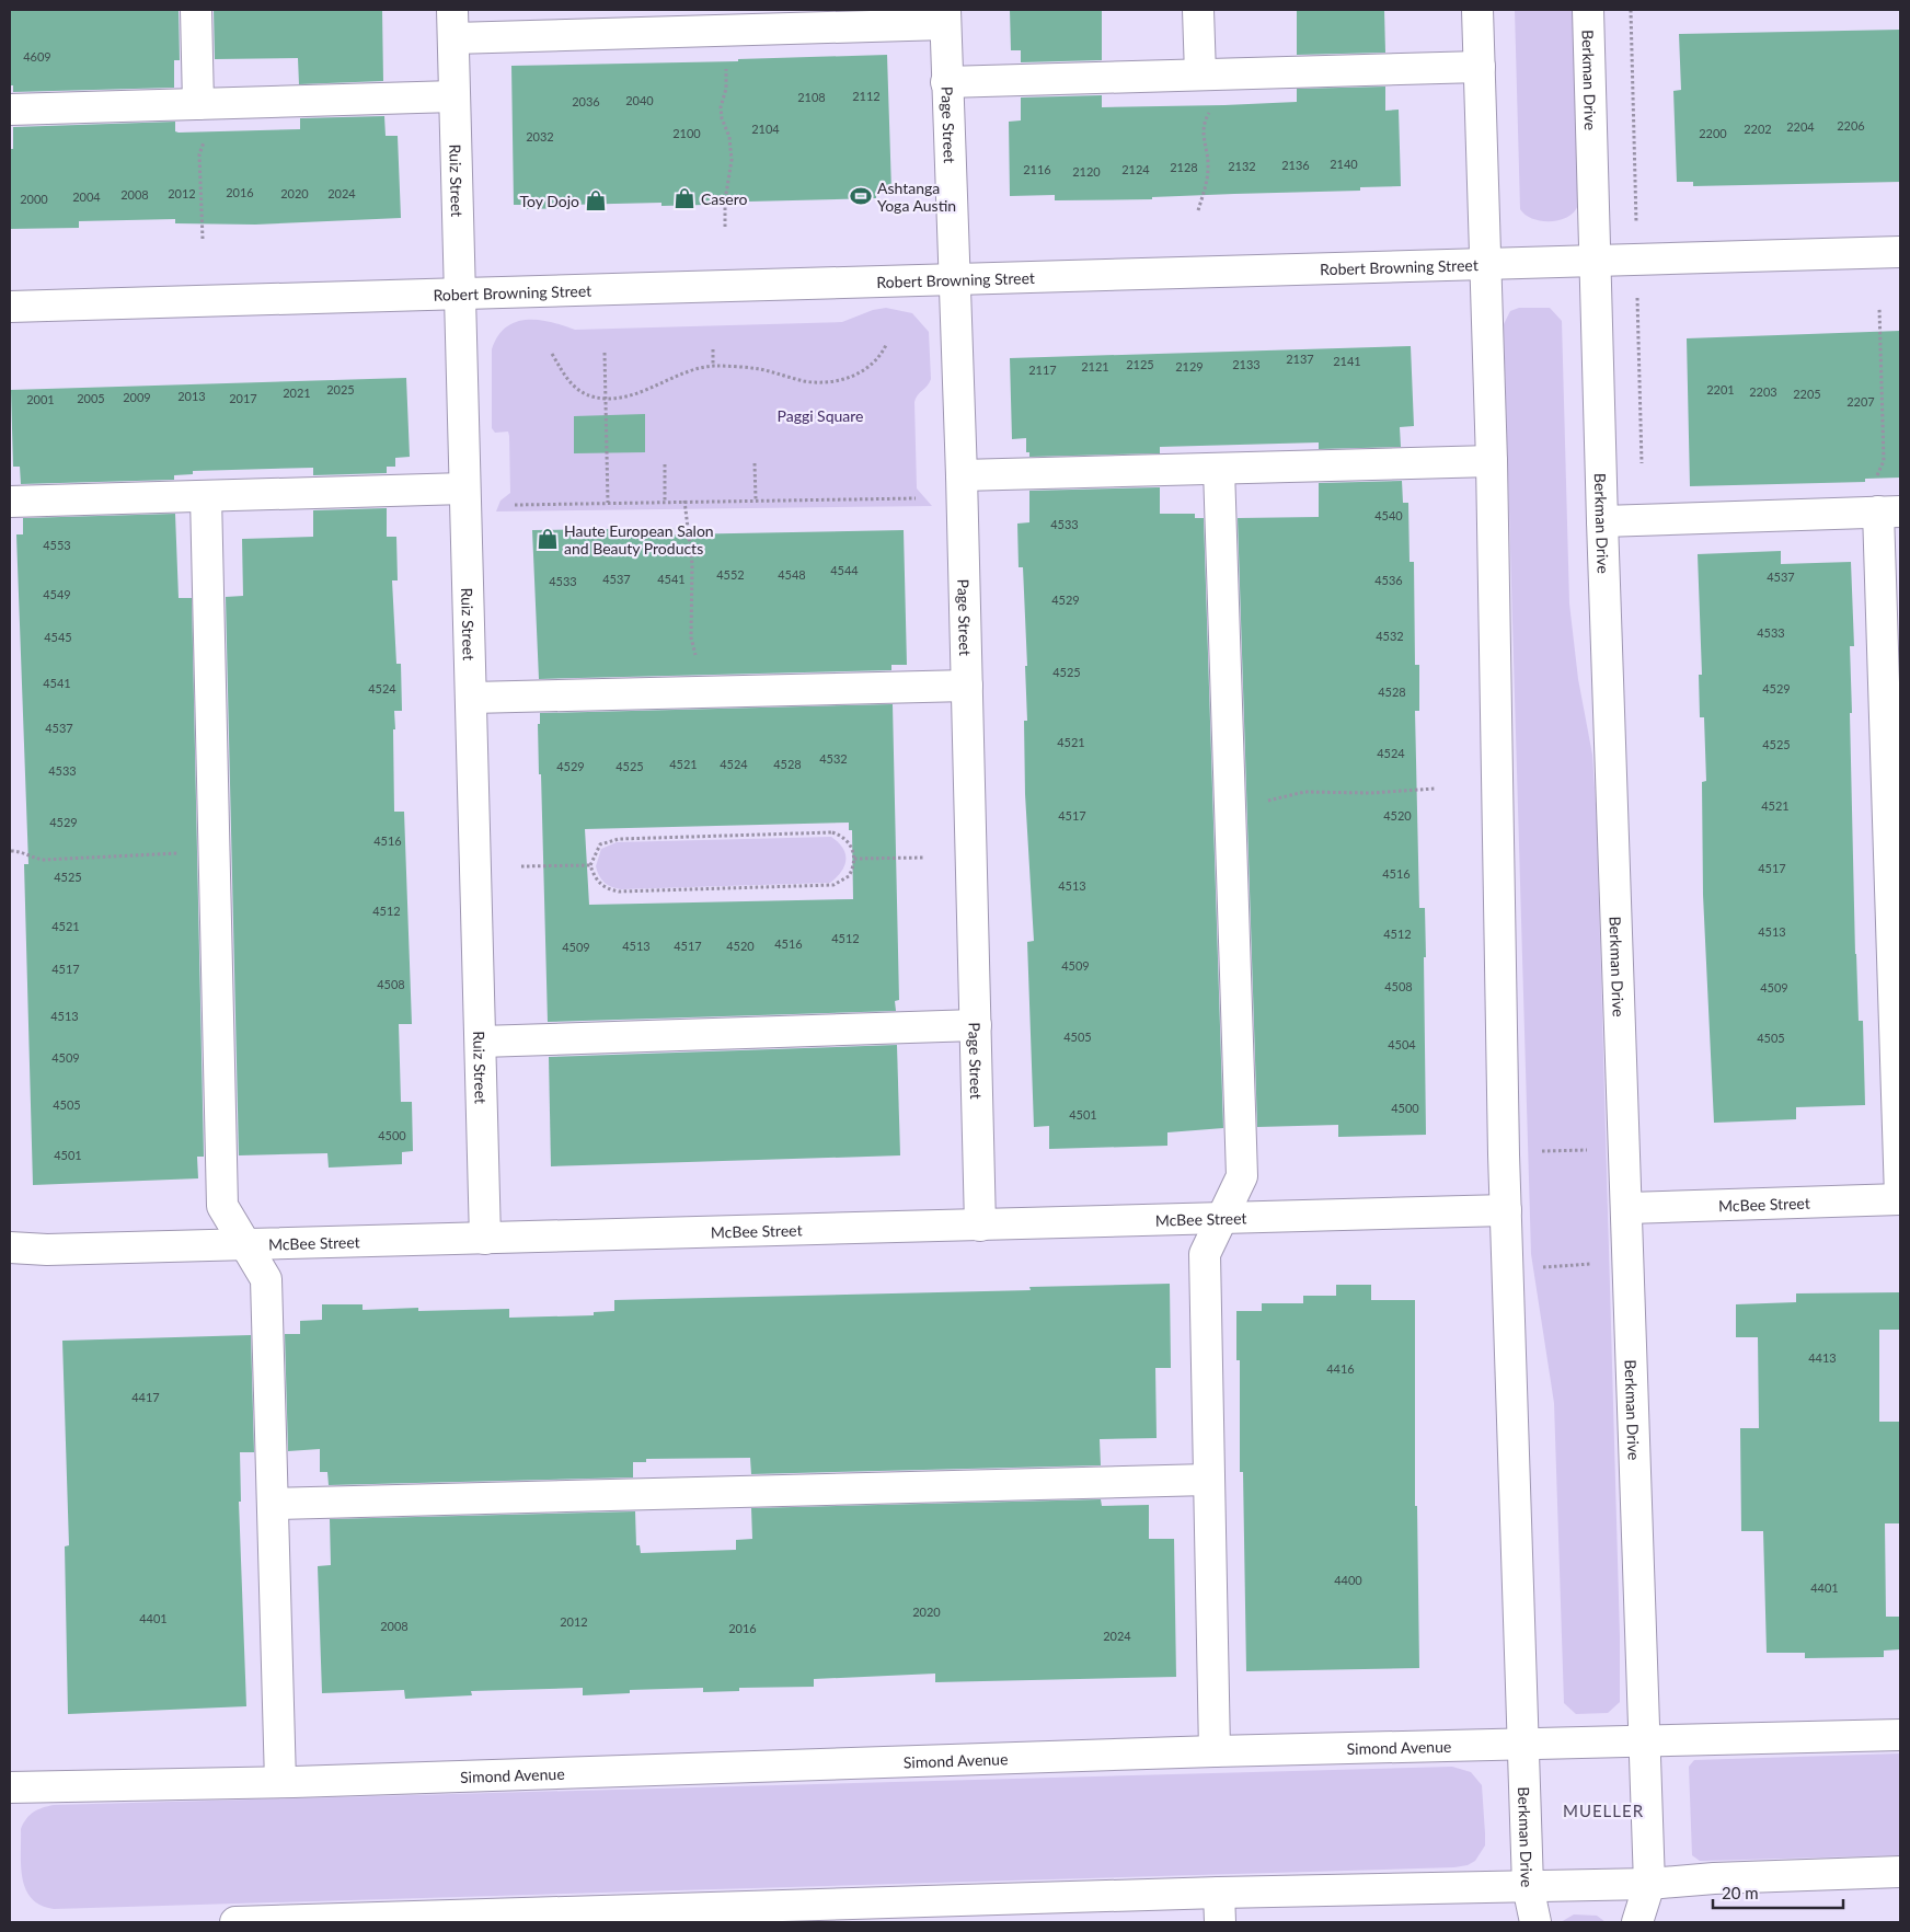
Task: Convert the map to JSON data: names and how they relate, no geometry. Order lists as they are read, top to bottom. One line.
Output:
{"streets":{"street":["Berkman Drive","Page Street","Ruiz Street","Robert Browning Street","McBee Street","Simond Avenue"]},"crossings":[["Berkman Drive","Robert Browning Street"],["Berkman Drive","McBee Street"],["Berkman Drive","Simond Avenue"],["Page Street","Robert Browning Street"],["Page Street","McBee Street"],["Ruiz Street","Robert Browning Street"],["Ruiz Street","McBee Street"]],"districts":["MUELLER"],"parks":["Paggi Square"],"places":{"sports":["Ashtanga Yoga Austin"],"shop":["Casero","Toy Dojo","Haute European Salon and Beauty Products"]},"house_numbers":["4609","2112","2108","2040","2036","2206","2204","2104","2202","2100","2200","2032","2140","2136","2132","2128","2116","2124","2120","2016","2012","2020","2024","2008","2004","2000","2137","2141","2125","2133","2121","2129","2117","2025","2201","2203","2021","2205","2013","2009","2005","2017","2001","2207","4540","4533","4553","4544","4552","4548","4537","4537","4541","4536","4533","4549","4529","4533","4532","4545","4525","4541","4524","4529","4528","4537","4521","4525","4524","4532","4521","4524","4528","4529","4525","4533","4521","4517","4520","4529","4516","4517","4516","4525","4513","4512","4521","4513","4512","4512","4516","4513","4517","4520","4509","4509","4517","4508","4508","4509","4513","4505","4505","4504","4509","4505","4500","4501","4500","4501","4413","4416","4417","4400","4401","2020","4401","2012","2008","2016","2024"],"scale_bar":"20 m"}
